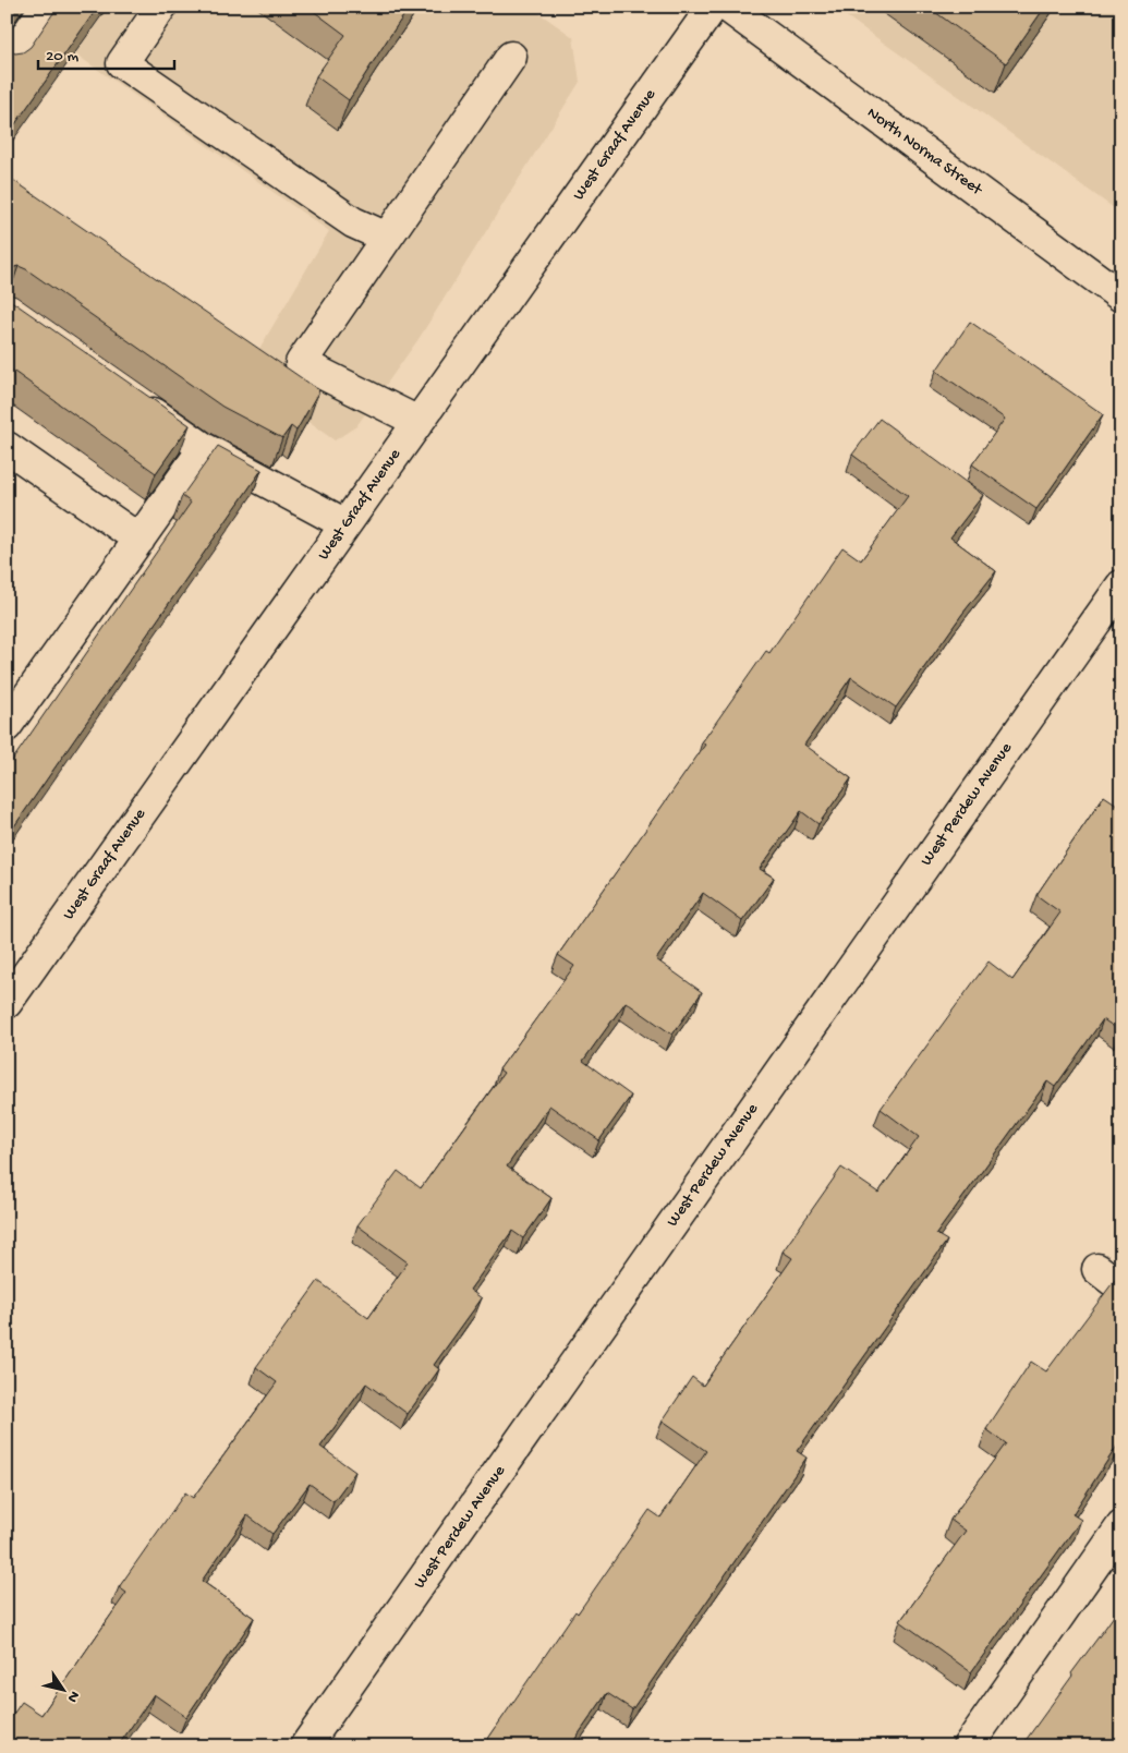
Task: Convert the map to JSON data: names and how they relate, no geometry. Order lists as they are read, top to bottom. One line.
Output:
{"streets":{"street":["West Graaf Avenue","North Norma Street","West Perdew Avenue"]},"scale_bar":"20 m","north":"bottom right"}
